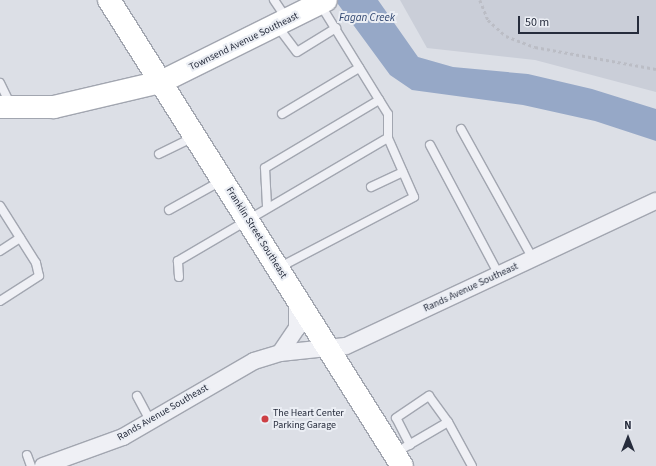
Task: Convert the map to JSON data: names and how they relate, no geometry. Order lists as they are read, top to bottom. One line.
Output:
{"streets":{"street":["Townsend Avenue Southeast","Franklin Street Southeast","Rands Avenue Southeast"]},"crossings":[["Townsend Avenue Southeast","Franklin Street Southeast"],["Franklin Street Southeast","Rands Avenue Southeast"]],"water":["Fagan Creek"],"places":["The Heart Center Parking Garage"],"scale_bar":"50 m","north":"top"}
